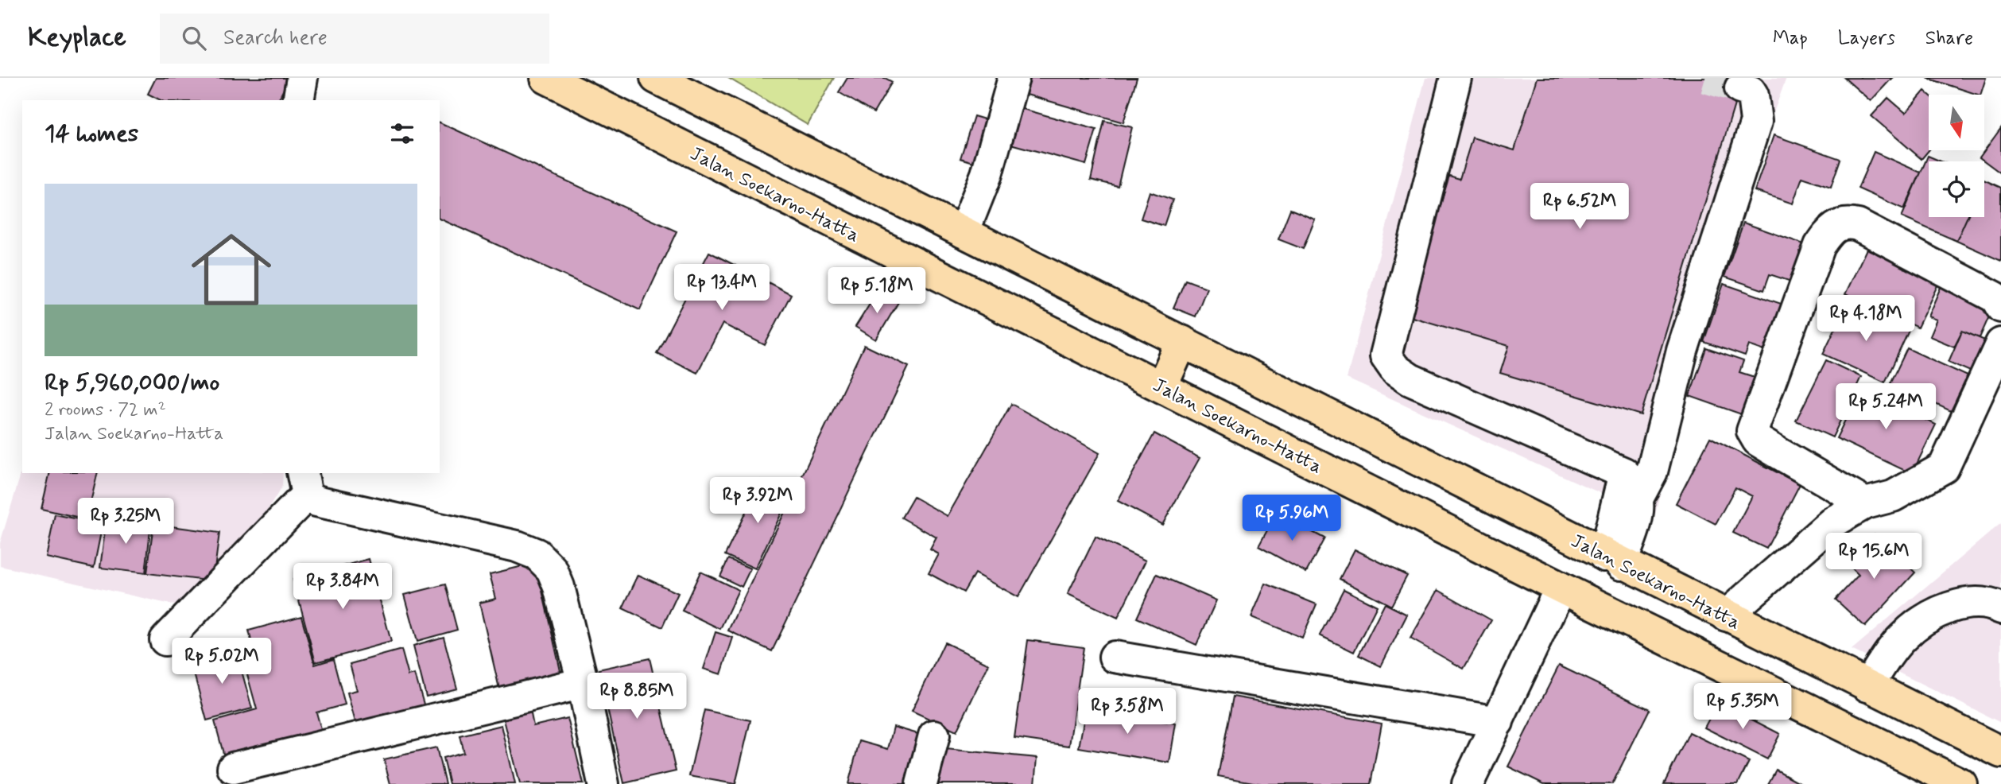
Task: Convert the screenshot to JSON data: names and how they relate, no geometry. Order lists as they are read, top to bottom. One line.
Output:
{"streets":{"highway":["Jalan Soekarno-Hatta"]},"north":"bottom","page":{"header":"Keyplace","search":"Search here","nav":["Map","Layers","Share"],"heading":"14 homes","list":[{"name":"Rp 5,960,000/mo","note":"2 rooms · 72 m² · Jalan Soekarno-Hatta"}],"price":["Rp 6.52M","Rp 13.4M","Rp 5.18M","Rp 4.18M","Rp 5.24M","Rp 3.92M","Rp 5.96M","Rp 3.25M","Rp 15.6M","Rp 3.84M","Rp 5.02M","Rp 8.85M","Rp 5.35M","Rp 3.58M"]}}
